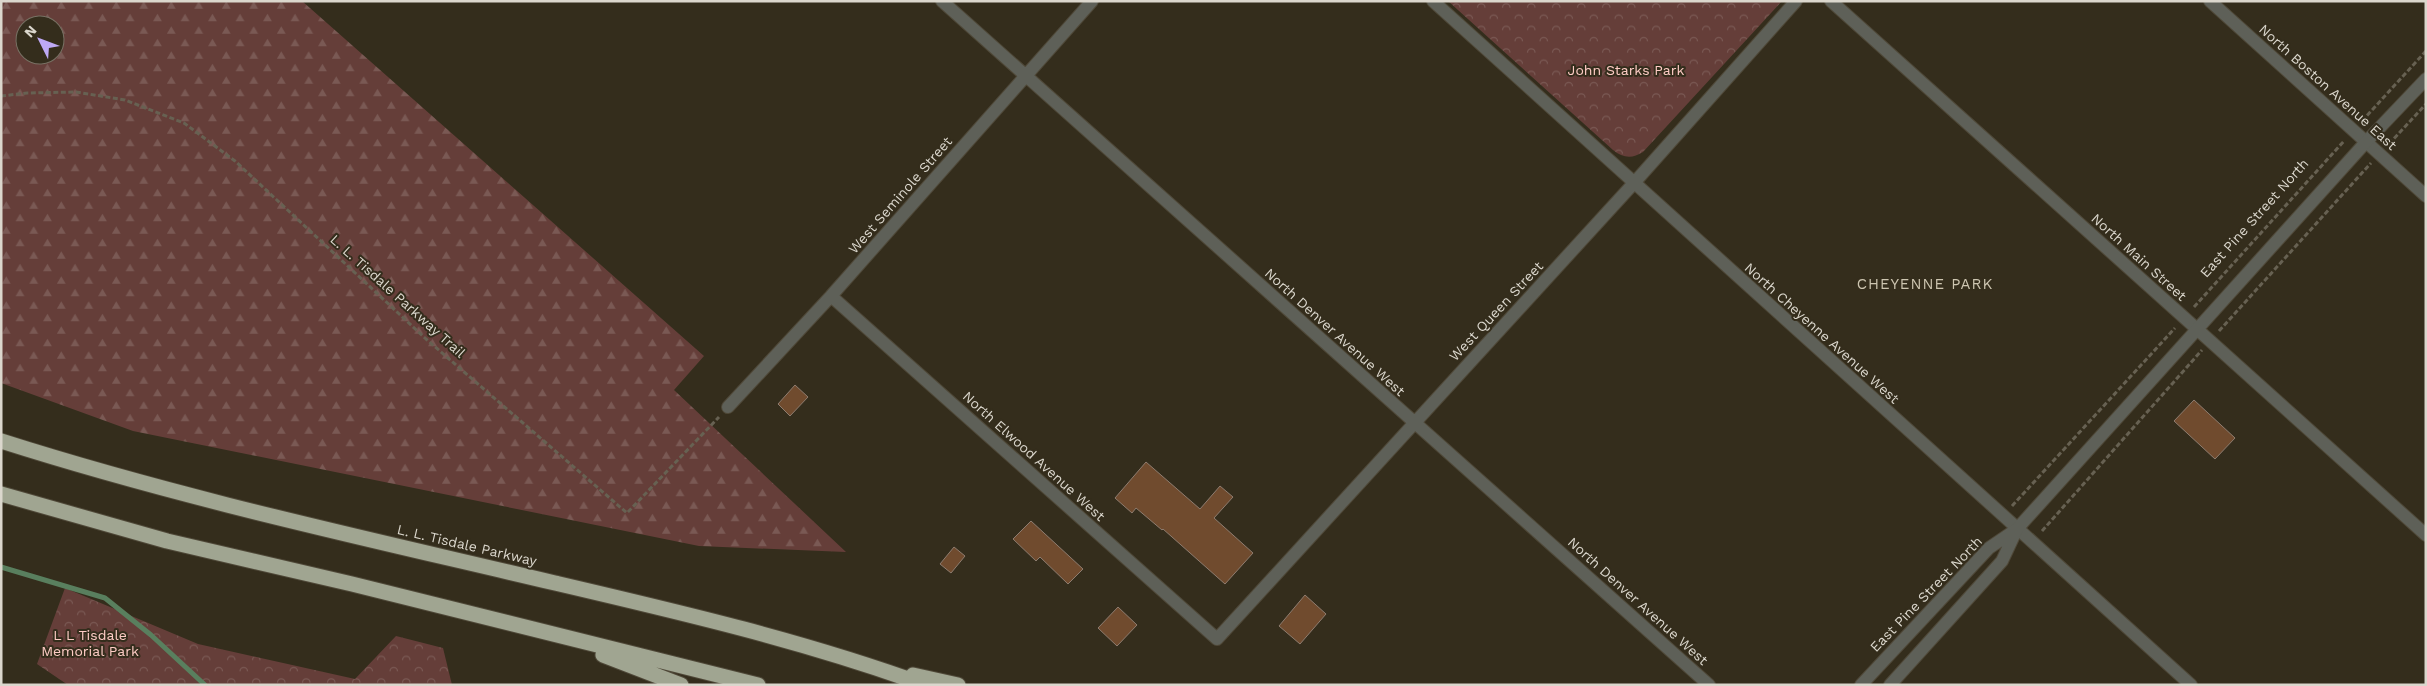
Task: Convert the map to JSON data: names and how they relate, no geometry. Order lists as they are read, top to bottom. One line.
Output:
{"streets":{"highway":["L. L. Tisdale Parkway"],"street":["North Boston Avenue East","West Seminole Street","East Pine Street North","North Main Street","West Queen Street","North Denver Avenue West","North Cheyenne Avenue West","North Elwood Avenue West"],"path":["L. L. Tisdale Parkway Trail"]},"crossings":[["North Boston Avenue East","East Pine Street North"],["West Seminole Street","L. L. Tisdale Parkway Trail"],["West Seminole Street","North Denver Avenue West"],["West Seminole Street","North Elwood Avenue West"],["East Pine Street North","North Main Street"],["East Pine Street North","North Cheyenne Avenue West"],["West Queen Street","North Denver Avenue West"],["West Queen Street","North Cheyenne Avenue West"],["West Queen Street","North Elwood Avenue West"]],"districts":["CHEYENNE PARK"],"parks":["John Starks Park","L L Tisdale Memorial Park"],"north":"top left"}
